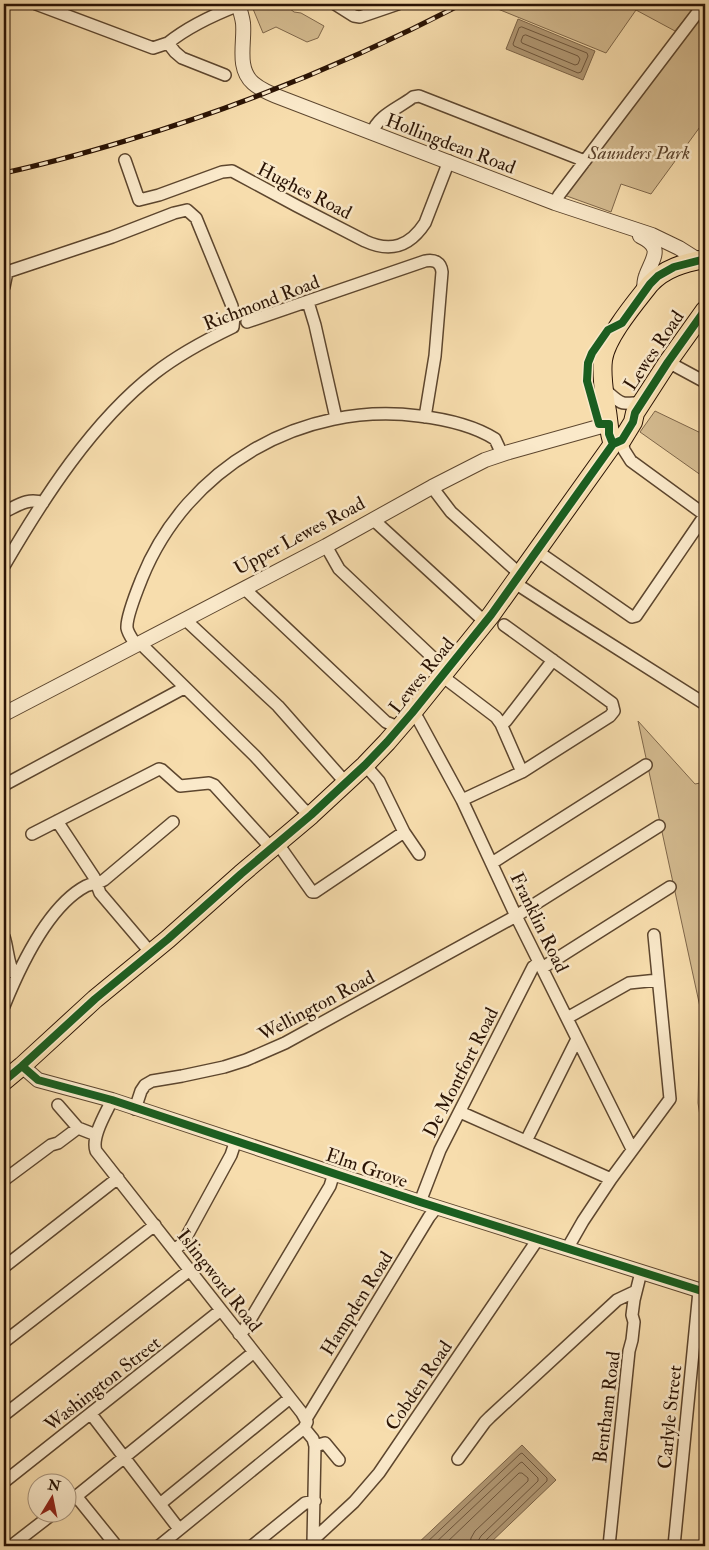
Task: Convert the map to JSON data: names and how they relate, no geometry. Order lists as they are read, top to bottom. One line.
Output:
{"streets":{"main road":["Lewes Road"],"street":["Hollingdean Road","Hughes Road","Richmond Road","Upper Lewes Road","Franklin Road","Wellington Road","De Montfort Road","Elm Grove","Islingword Road","Hampden Road","Washington Street","Cobden Road","Bentham Road","Carlyle Street"]},"crossings":[["Hollingdean Road","Hughes Road"],["Hollingdean Road","Lewes Road"],["Lewes Road","Upper Lewes Road"],["Lewes Road","Franklin Road"],["Lewes Road","Elm Grove"],["Franklin Road","Wellington Road"],["Franklin Road","De Montfort Road"],["Wellington Road","Elm Grove"],["De Montfort Road","Elm Grove"],["Elm Grove","Hampden Road"],["Elm Grove","Cobden Road"],["Elm Grove","Bentham Road"],["Elm Grove","Carlyle Street"],["Islingword Road","Hampden Road"],["Islingword Road","Washington Street"],["Islingword Road","Cobden Road"]],"parks":["Saunders Park"],"north":"top"}
